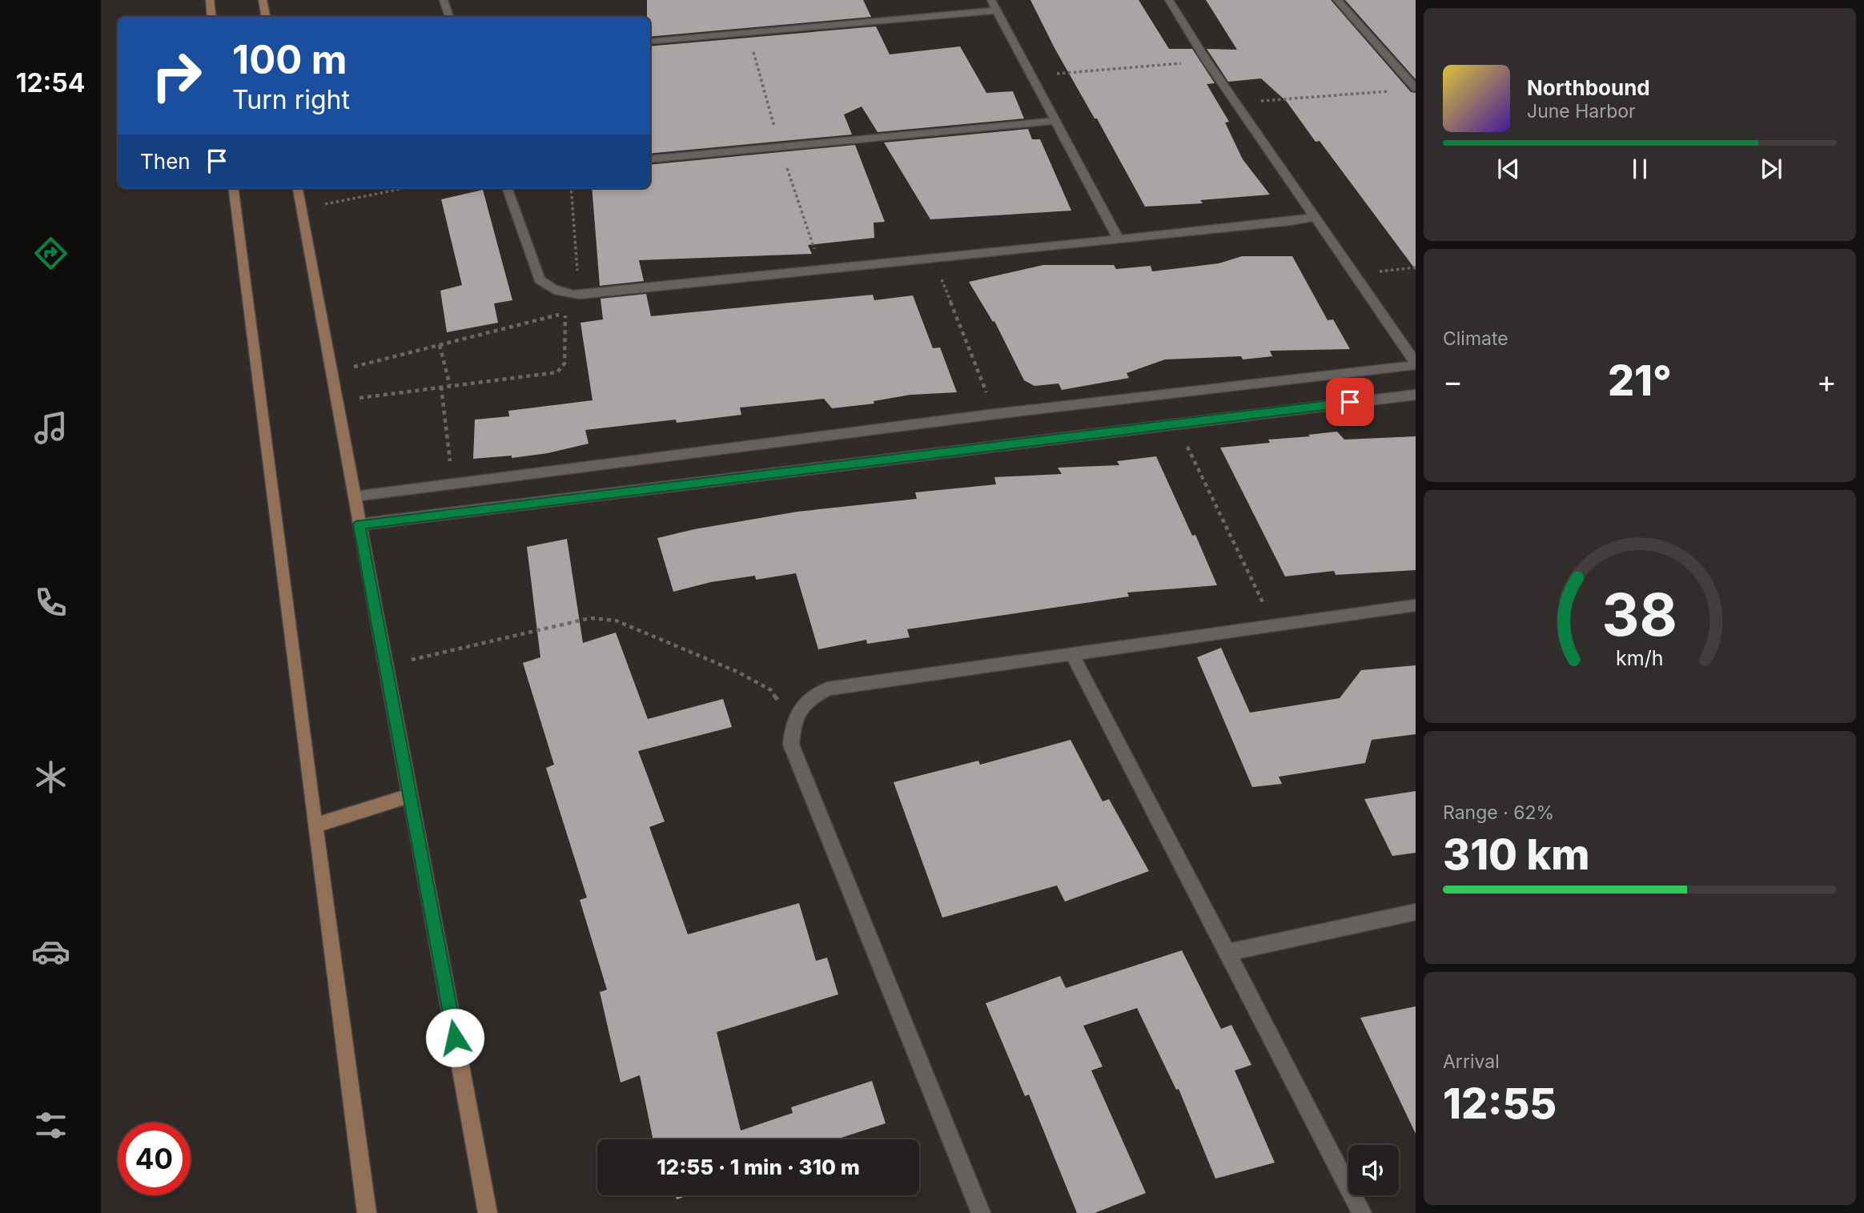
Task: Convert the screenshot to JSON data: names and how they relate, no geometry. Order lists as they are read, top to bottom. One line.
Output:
{"page":{"tabs":"12:54","turn":["100 m","Turn right"],"song":["Northbound","June Harbor"],"then":"Then","tile":["Climate",["Range · 62%","310 km"],["Arrival","12:55"]],"heat":["−","21°","+"],"limit":"40","trip":"12:55 · 1 min · 310 m","gauge":["38","km/h"]}}
